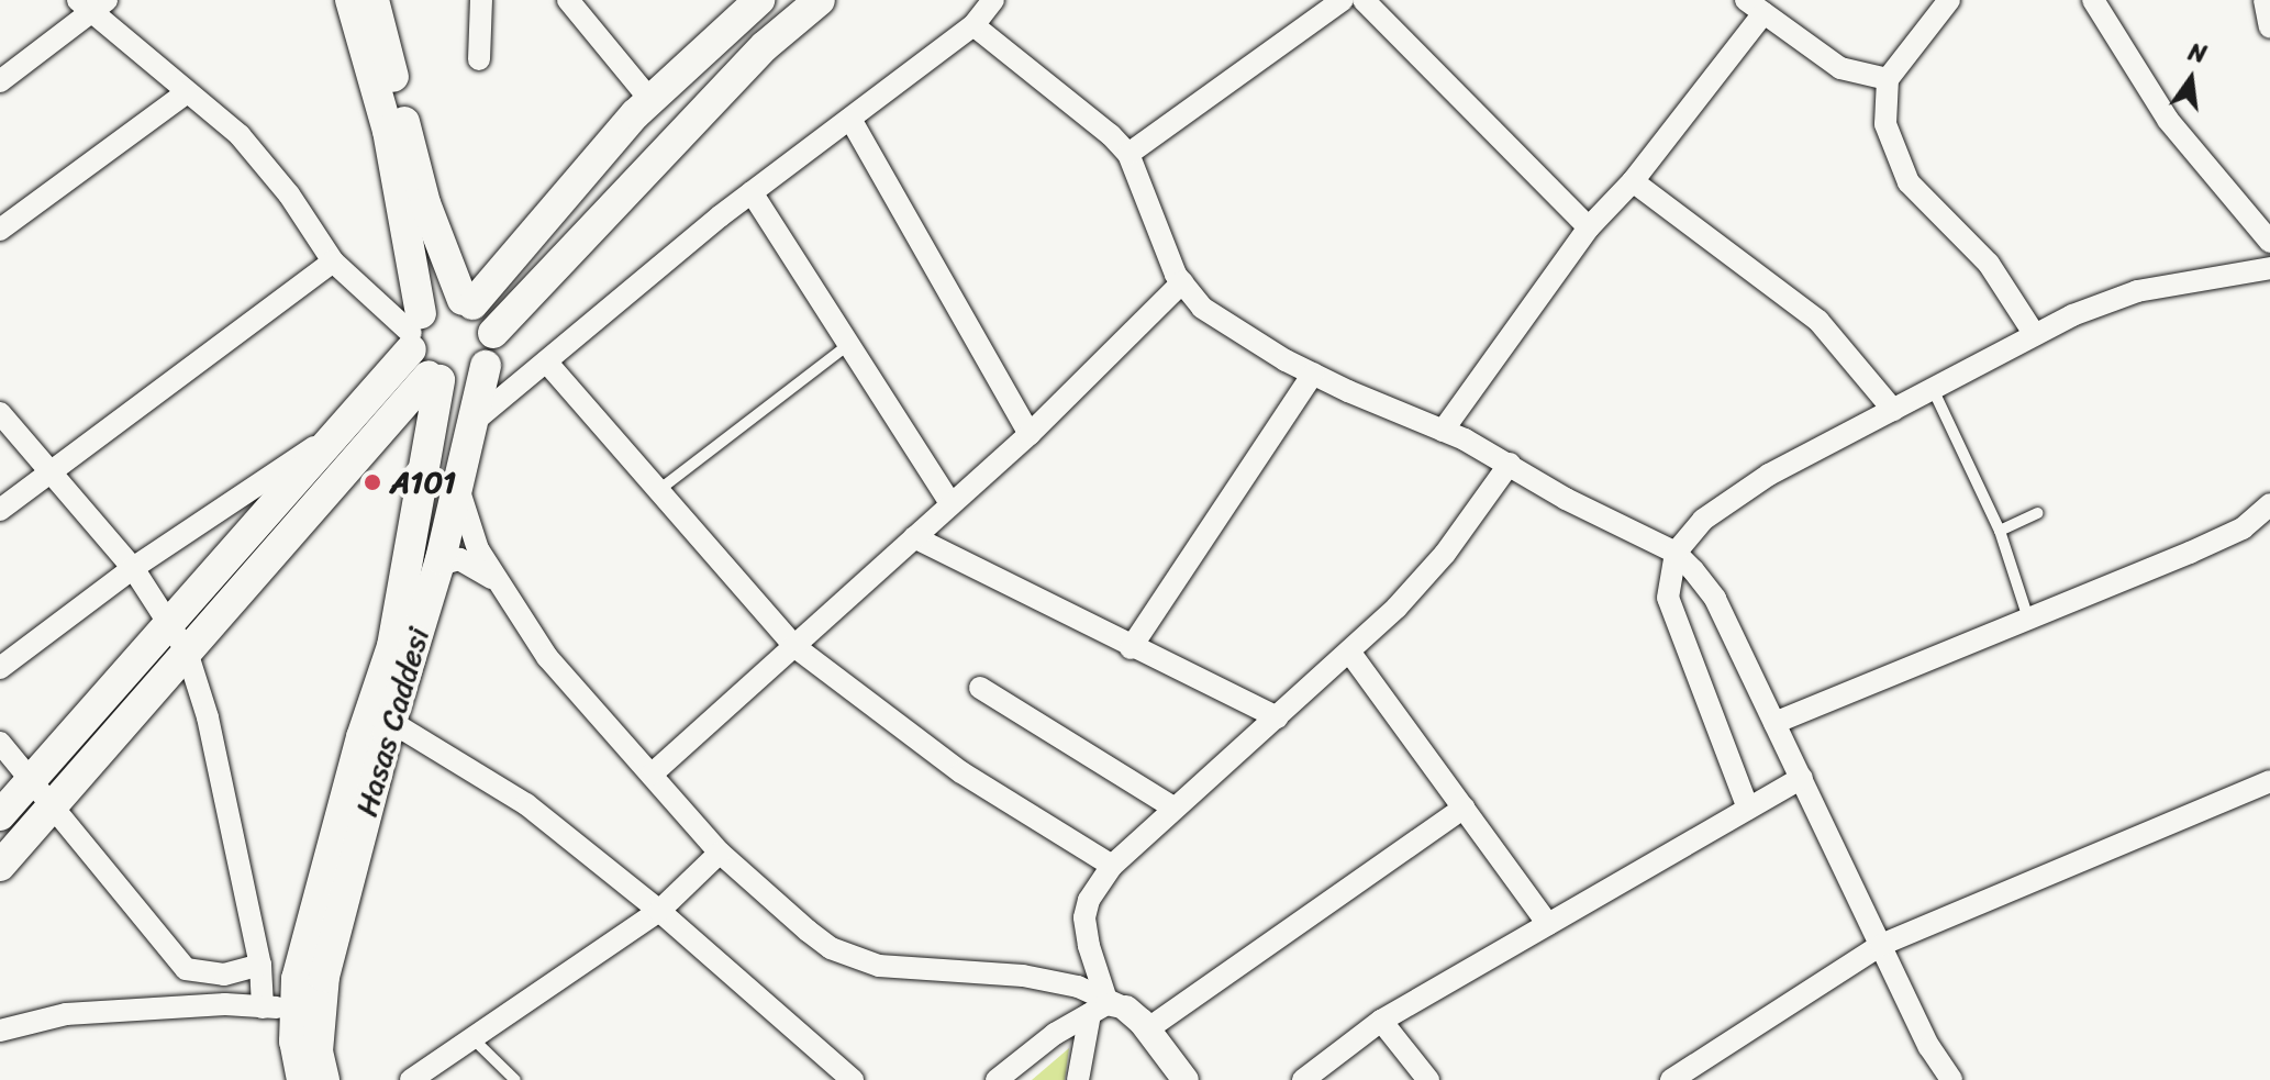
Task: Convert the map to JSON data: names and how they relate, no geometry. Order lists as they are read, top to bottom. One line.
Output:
{"streets":{"main road":["Hasas Caddesi"]},"places":["A101"],"north":"top"}
